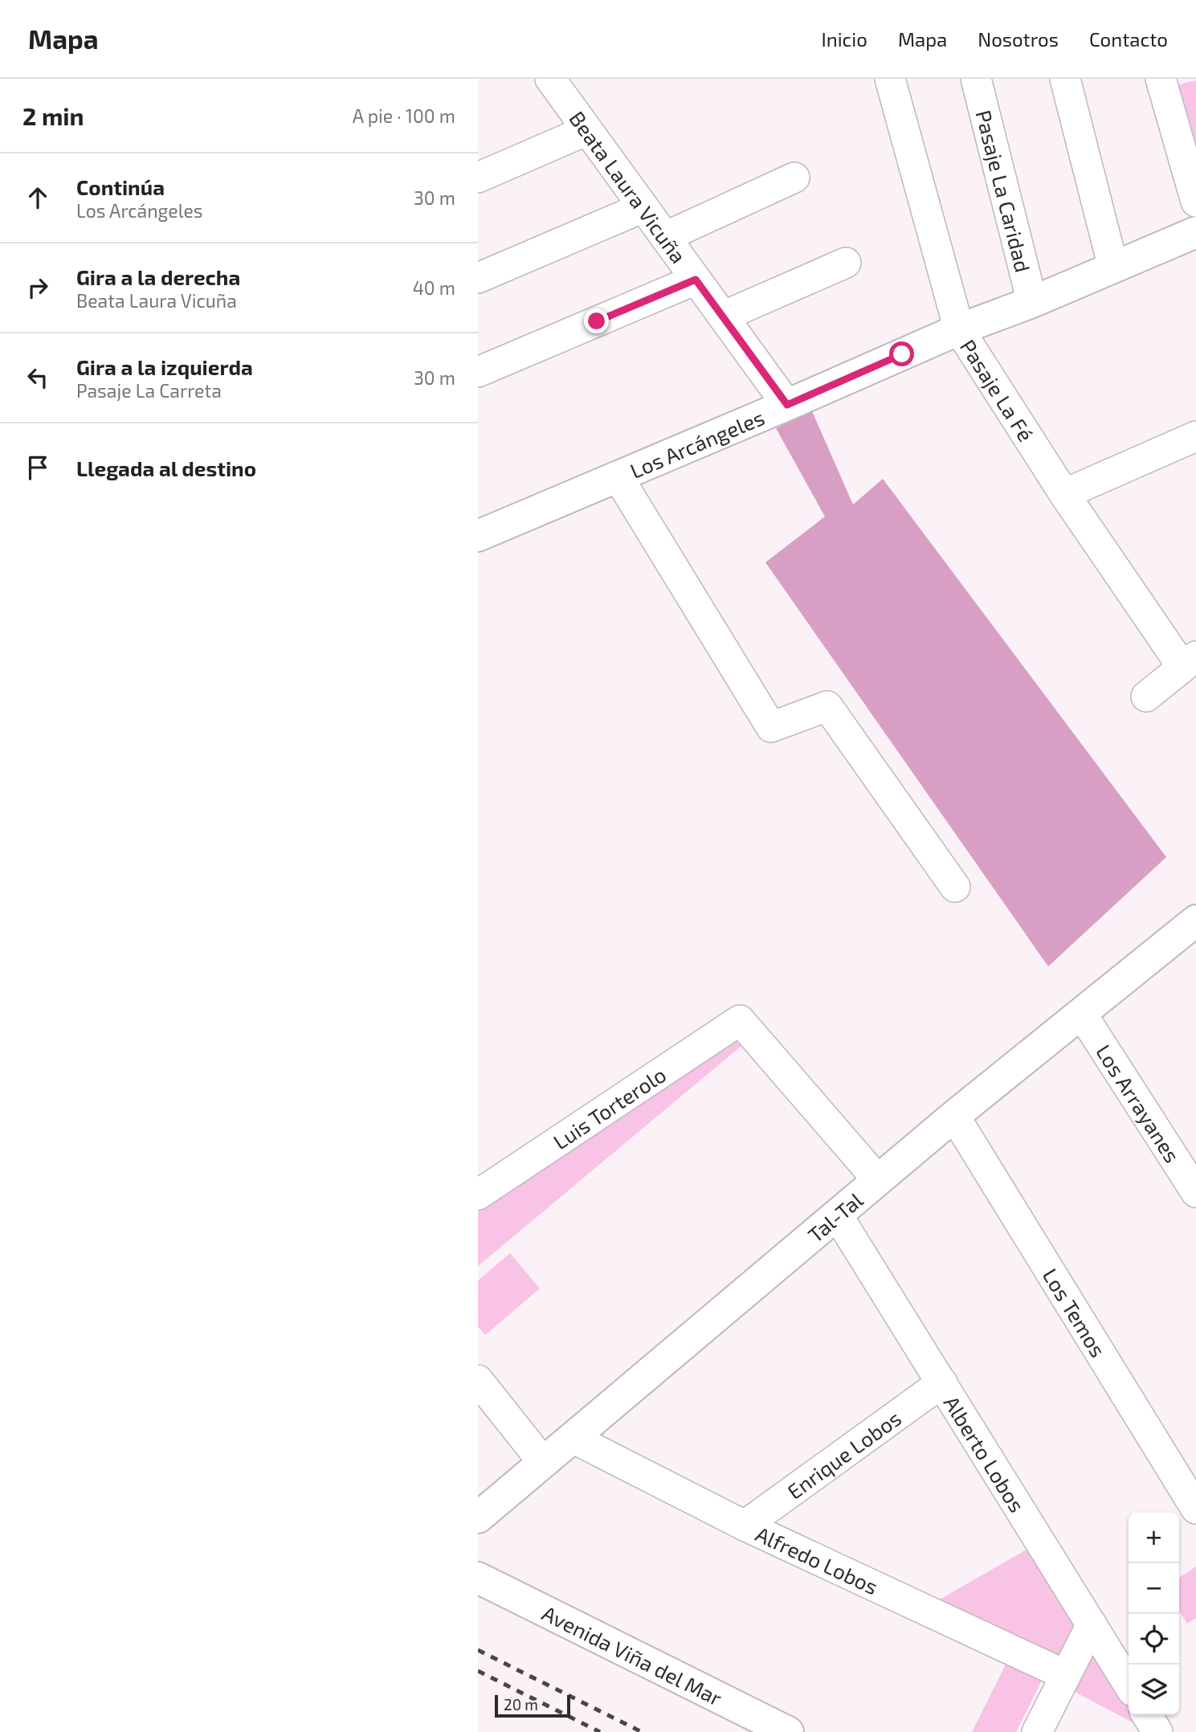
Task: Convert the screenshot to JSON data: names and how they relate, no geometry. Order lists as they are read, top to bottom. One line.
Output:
{"streets":{"street":["Beata Laura Vicuña","Pasaje La Caridad","Pasaje La Fé","Los Arcángeles","Los Arrayanes","Luis Torterolo","Tal-Tal","Los Temos","Alberto Lobos","Enrique Lobos","Alfredo Lobos","Avenida Viña del Mar"]},"crossings":[["Beata Laura Vicuña","Los Arcángeles"],["Pasaje La Caridad","Los Arcángeles"],["Pasaje La Fé","Los Arcángeles"],["Los Arrayanes","Tal-Tal"],["Luis Torterolo","Tal-Tal"],["Tal-Tal","Los Temos"],["Tal-Tal","Alberto Lobos"],["Tal-Tal","Alfredo Lobos"],["Alberto Lobos","Enrique Lobos"],["Enrique Lobos","Alfredo Lobos"]],"scale_bar":"20 m","page":{"header":"Mapa","nav":["Inicio","Mapa","Nosotros","Contacto"],"heading":["2 min","A pie · 100 m"],"list":[["Continúa","Los Arcángeles","30 m"],["Gira a la derecha","Beata Laura Vicuña","40 m"],["Gira a la izquierda","Pasaje La Carreta","30 m"],"Llegada al destino"],"map_buttons":["+","−"],"scale":"20 m"}}
